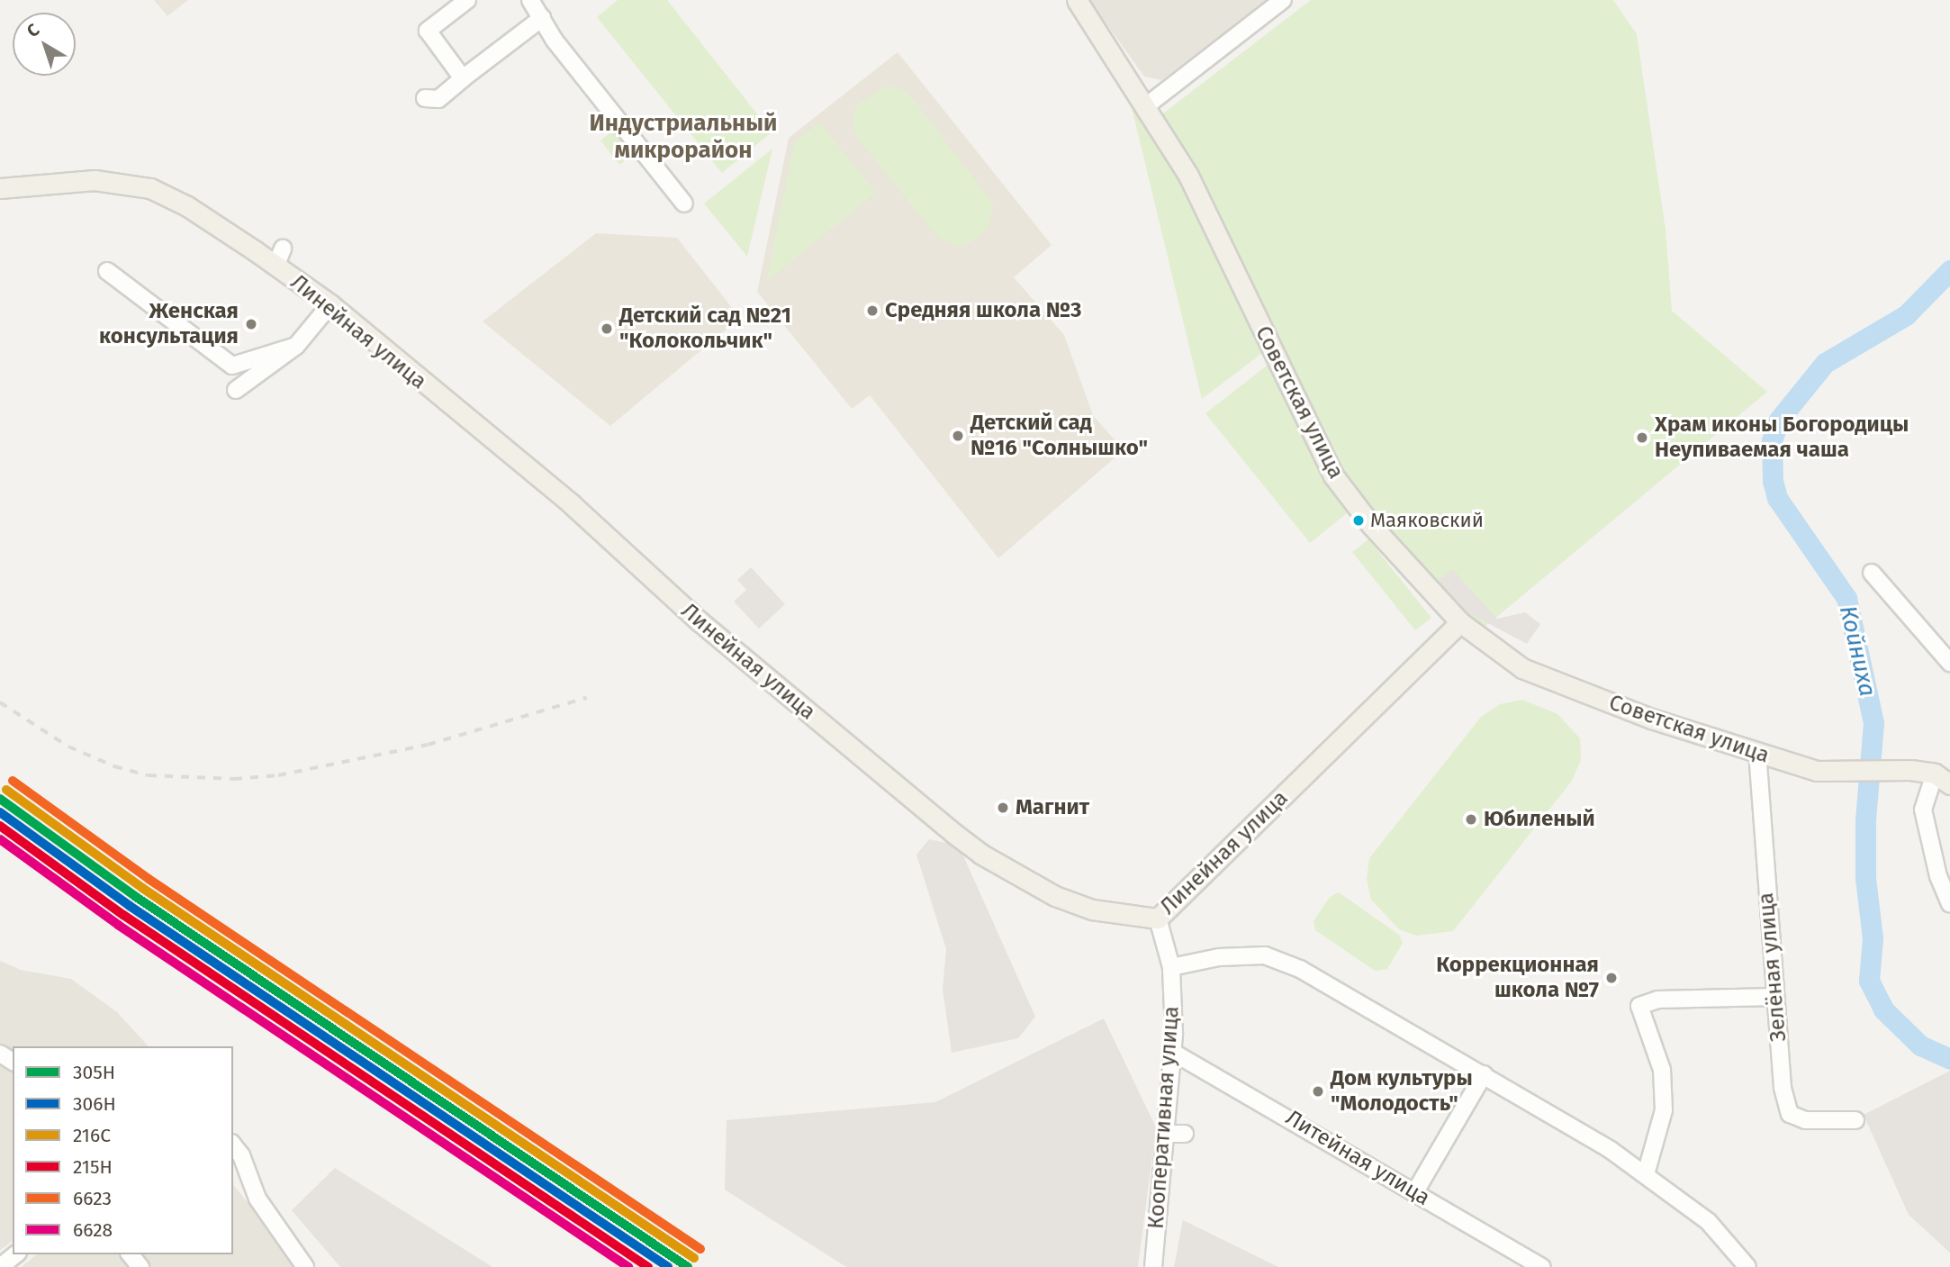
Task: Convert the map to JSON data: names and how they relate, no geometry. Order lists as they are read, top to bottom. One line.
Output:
{"streets":{"main road":["Линейная улица","Советская улица"],"street":["Зелёная улица","Кооперативная улица","Литейная улица"]},"crossings":[["Линейная улица","Советская улица"],["Линейная улица","Кооперативная улица"],["Советская улица","Зелёная улица"],["Кооперативная улица","Литейная улица"]],"districts":["Индустриальный микрорайон"],"water":["Койниха"],"places":["Средняя школа №3","Женская консультация","Детский сад №21 \"Колокольчик\"","Детский сад №16 \"Солнышко\"","Храм иконы Богородицы Неупиваемая чаша","Маяковский","Магнит","Юбиленый","Коррекционная школа №7","Дом культуры \"Молодость\""],"lines":["transit line 6623","transit line 216С","transit line 305Н","transit line 306Н","transit line 215Н","transit line 6628"],"legend":["305Н","306Н","216С","215Н","6623","6628"],"north":"top left"}
